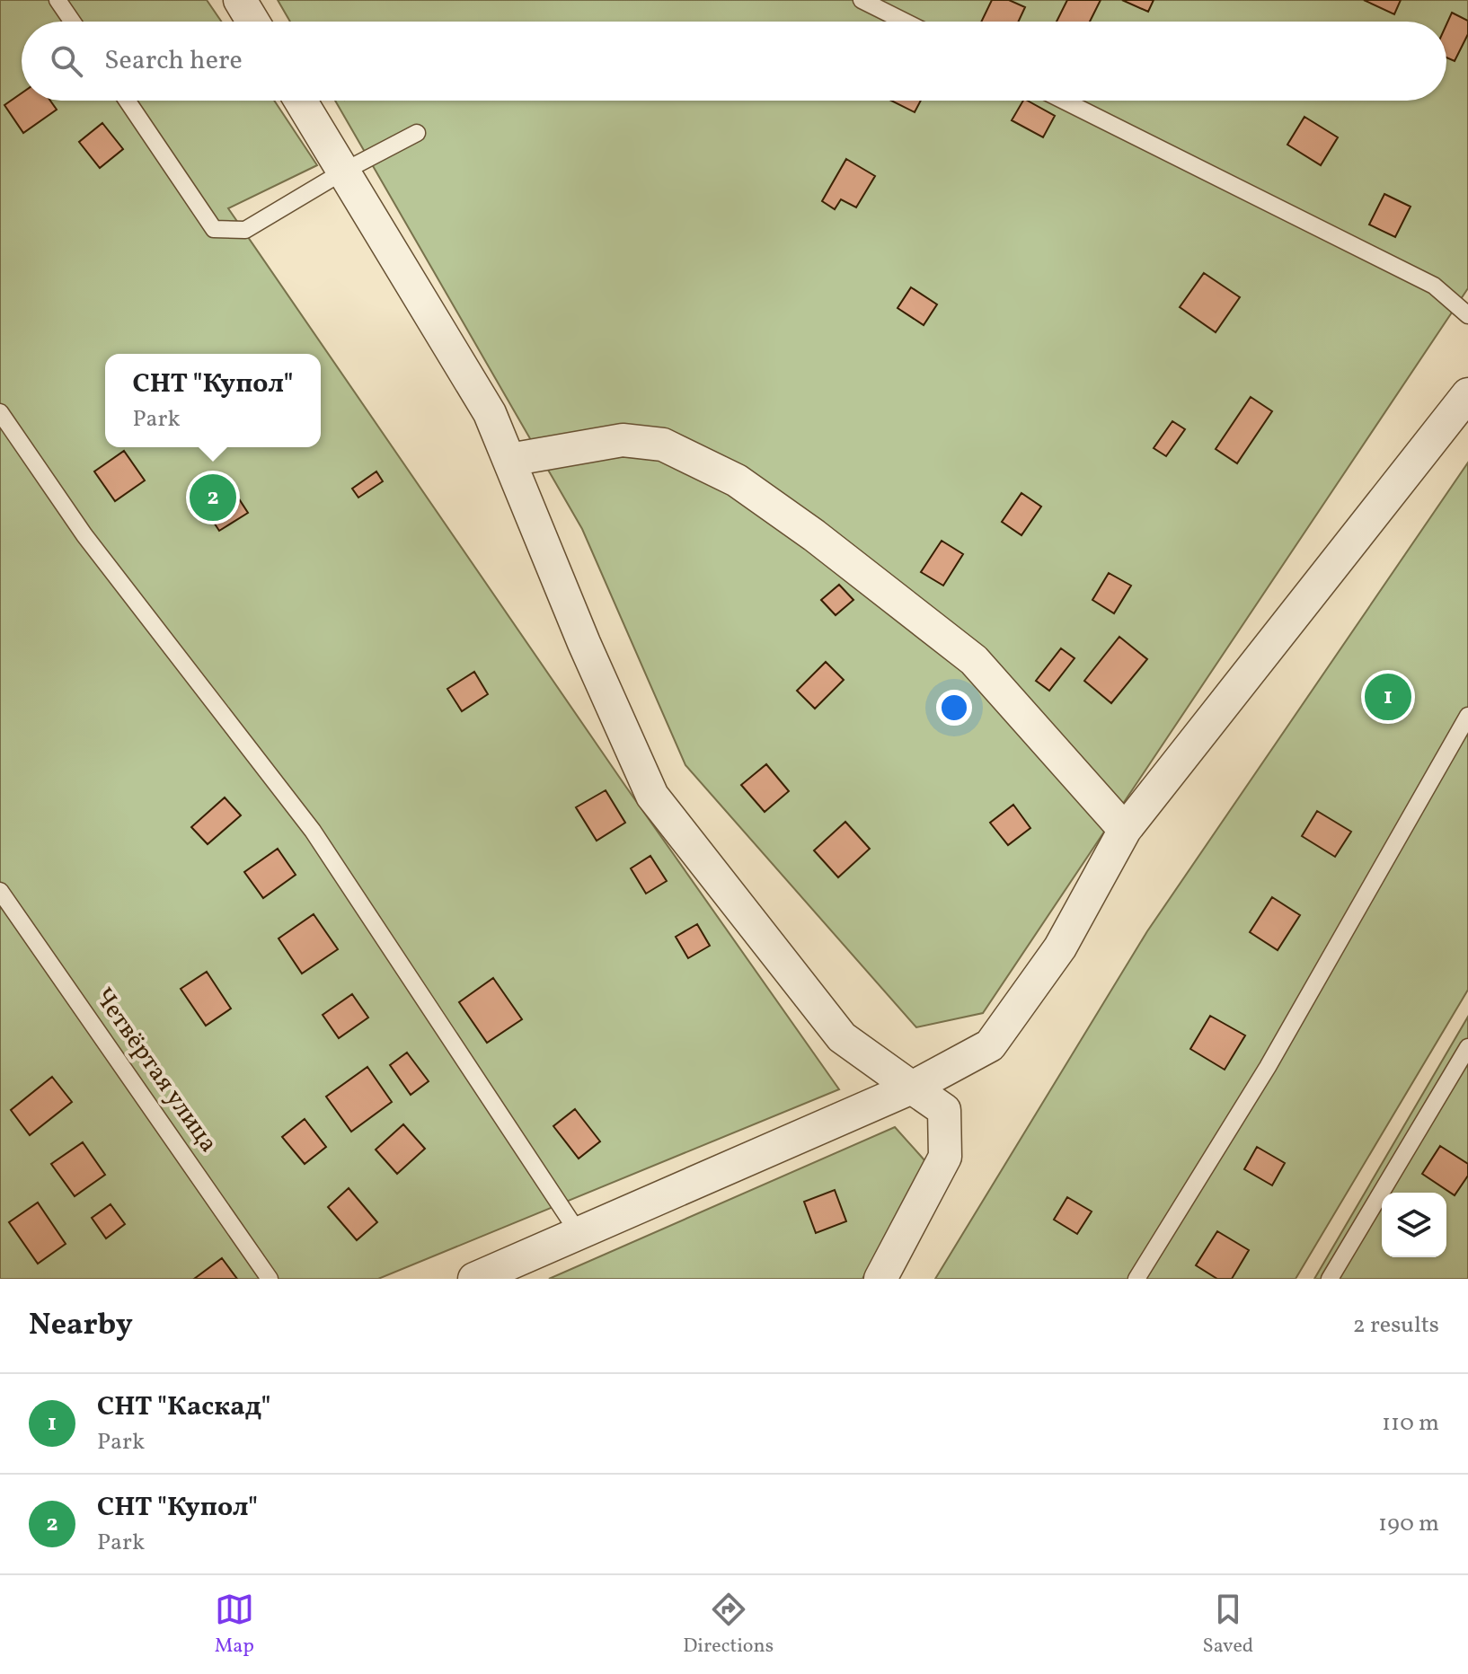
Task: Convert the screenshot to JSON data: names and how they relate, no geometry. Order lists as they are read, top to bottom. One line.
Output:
{"streets":{"lane":["Четвёртая улица"]},"page":{"search":"Search here","popup":["СНТ \"Купол\"","Park"],"pins":["2","1"],"heading":["Nearby","2 results"],"list":[{"mark":"1","name":"СНТ \"Каскад\"","note":"Park","value":"110 m"},{"mark":"2","name":"СНТ \"Купол\"","note":"Park","value":"190 m"}],"nav":["Map","Directions","Saved"]}}
